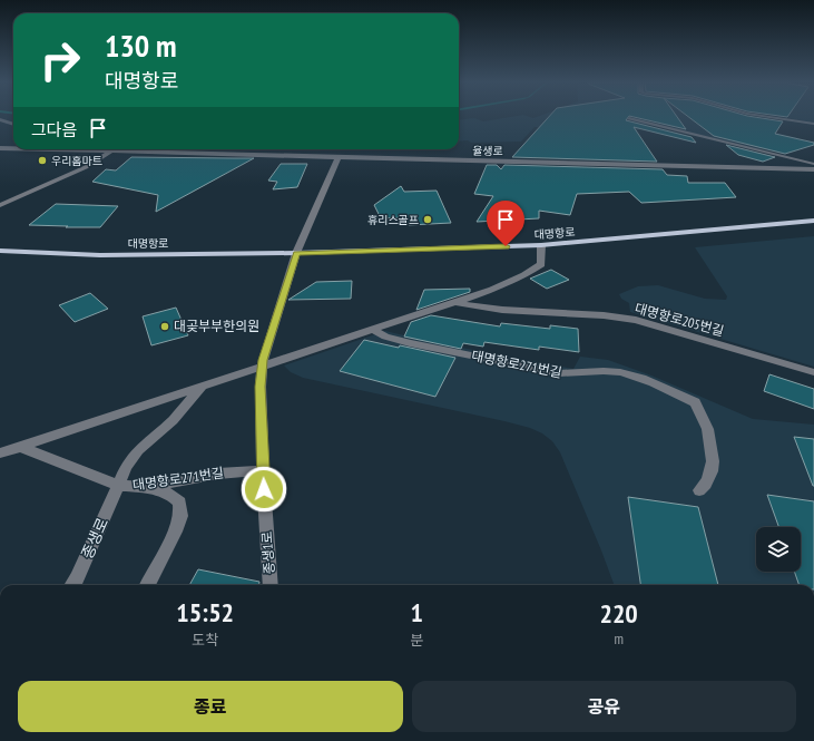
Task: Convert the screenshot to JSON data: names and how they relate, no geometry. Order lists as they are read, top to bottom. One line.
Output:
{"streets":{"main road":["대명항로"],"street":["율생로","대명항로205번길","대명항로271번길","종생로","종생1로"]},"crossings":[["대명항로","종생1로"],["대명항로271번길","종생로"],["대명항로271번길","종생1로"]],"places":["우리홈마트","휴리스골프","대곶부부한의원"],"page":{"turn":["130 m","대명항로"],"then":"그다음","eta":["15:52","도착","1","분","220","m"],"buttons":["종료","공유"]}}
